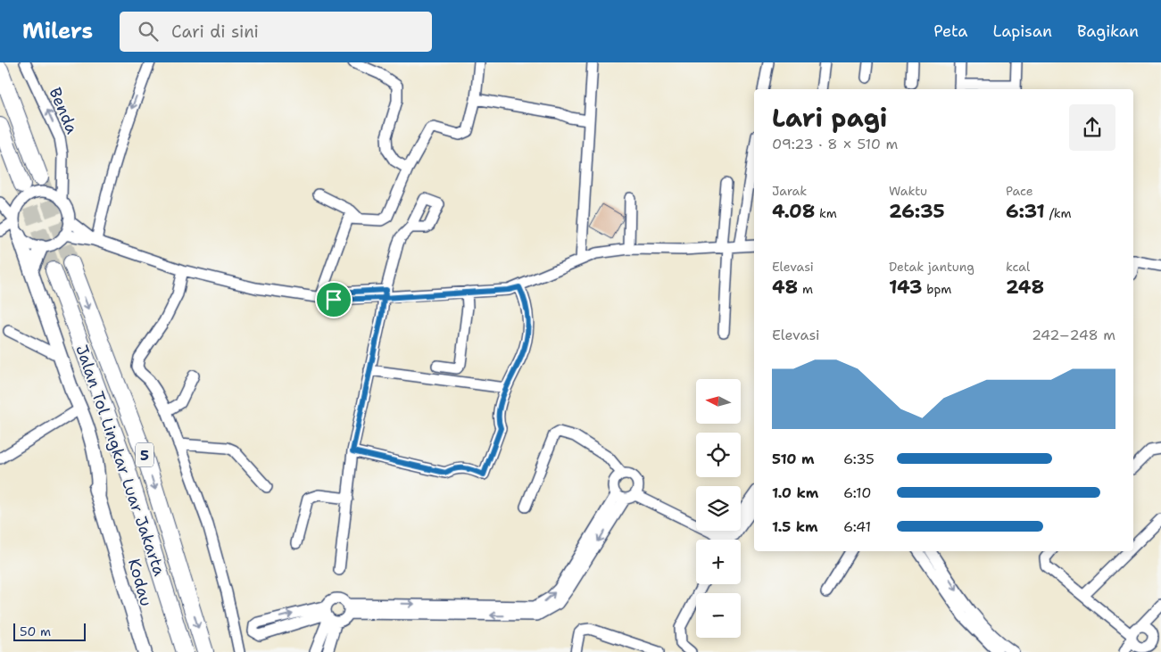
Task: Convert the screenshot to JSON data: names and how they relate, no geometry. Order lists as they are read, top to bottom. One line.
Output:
{"streets":{"highway":["5","Jalan Tol Lingkar Luar Jakarta"],"main road":["Kodau"],"street":["Benda"]},"crossings":[["Benda","Kodau"]],"one_way":["Benda"],"scale_bar":"50 m","north":"left","page":{"header":"Milers","search":"Cari di sini","nav":["Peta","Lapisan","Bagikan"],"heading":["Lari pagi","09:23 · 8 × 510 m"],"stats":[["Jarak","4.08 km"],["Waktu","26:35"],["Pace","6:31 /km"],["Elevasi","48 m"],["Detak jantung","143 bpm"],["kcal","248"]],"chart":["Elevasi","242–248 m"],"map_buttons":["+","−"],"list":[{"name":"510 m","note":"6:35"},{"name":"1.0 km","note":"6:10"},{"name":"1.5 km","note":"6:41"}],"scale":"50 m"}}
